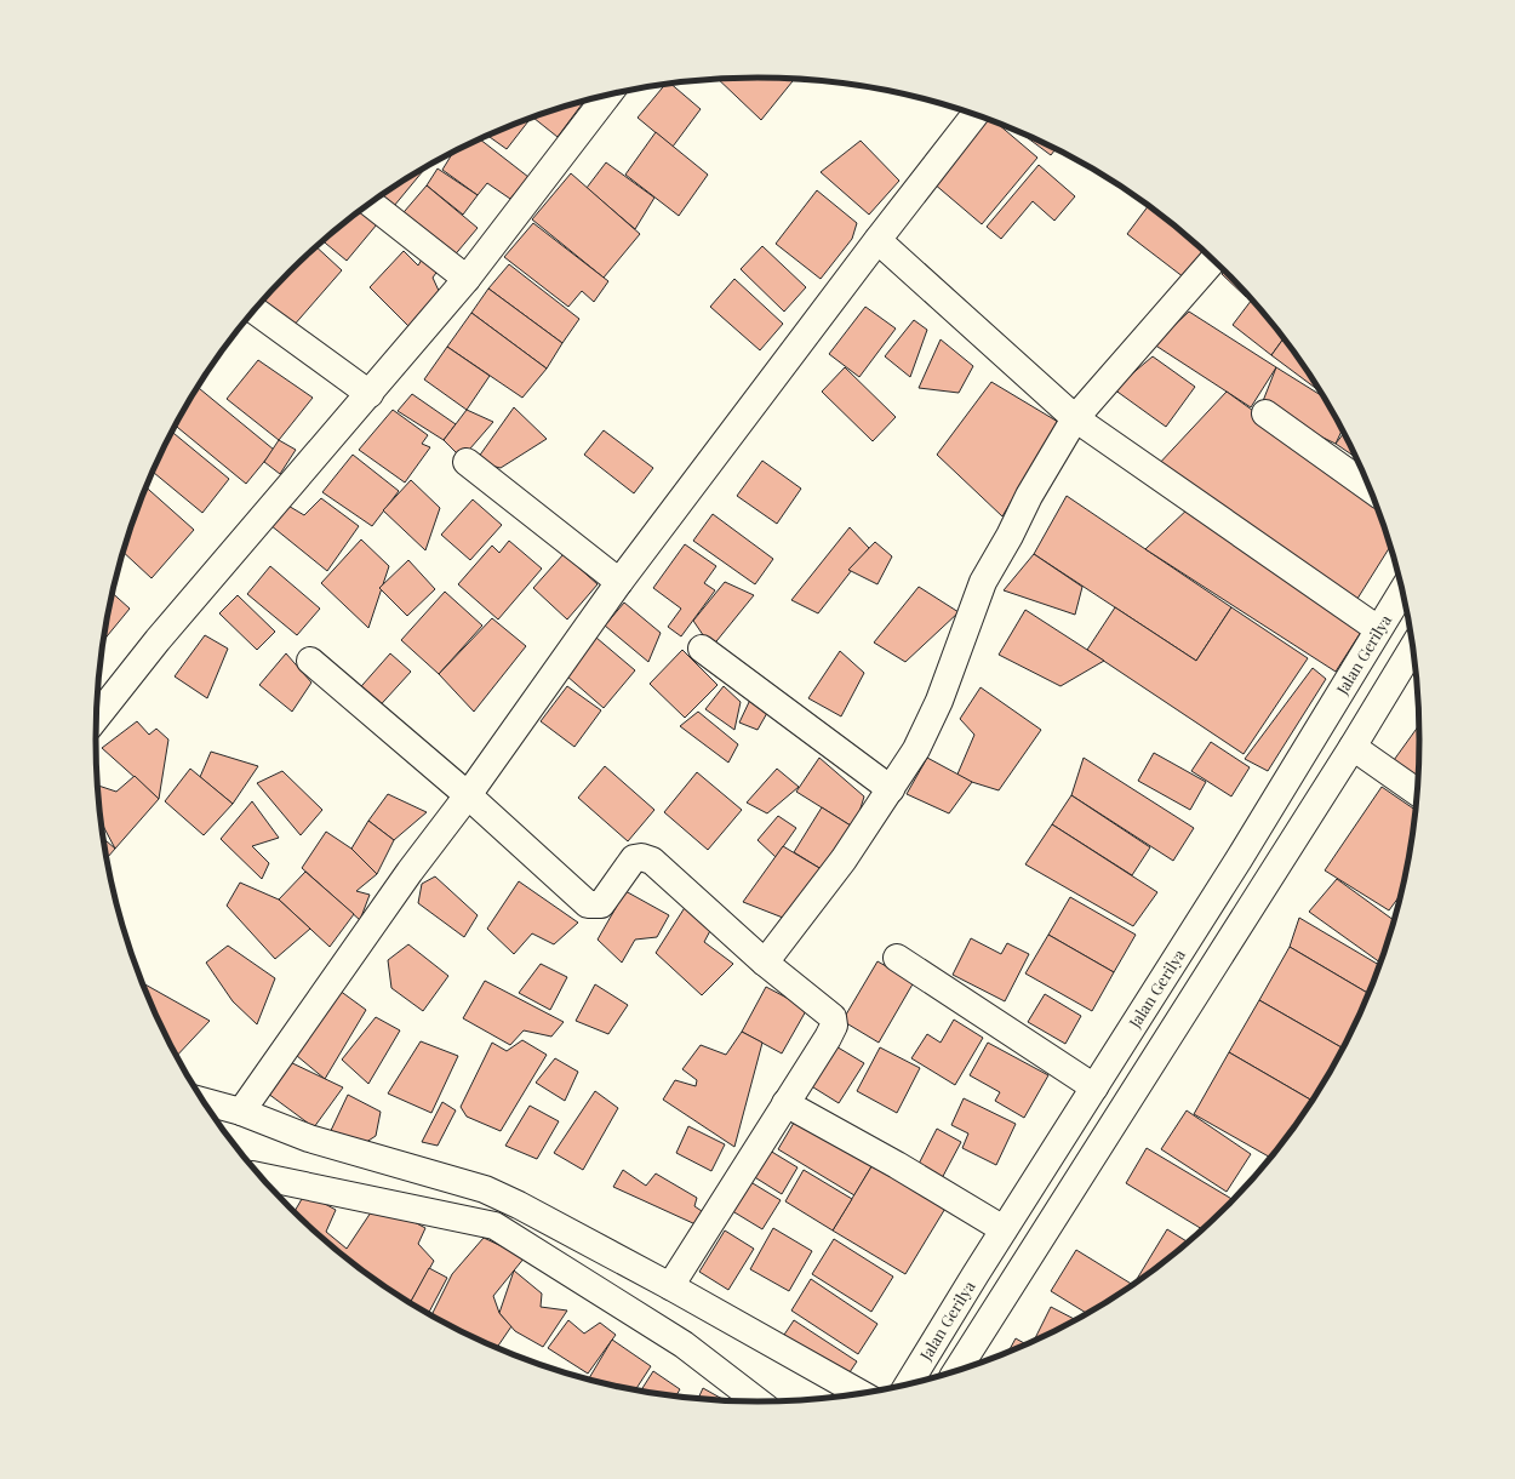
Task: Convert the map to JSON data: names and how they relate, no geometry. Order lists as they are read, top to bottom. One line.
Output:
{"streets":{"main road":["Jalan Gerilya"]}}
